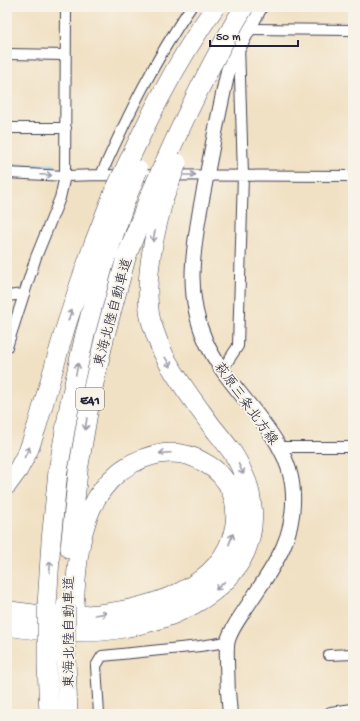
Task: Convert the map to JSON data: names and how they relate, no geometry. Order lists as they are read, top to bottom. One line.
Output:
{"streets":{"highway":["東海北陸自動車道","E41"],"main road":["萩原三条北方線"]},"scale_bar":"50 m"}
